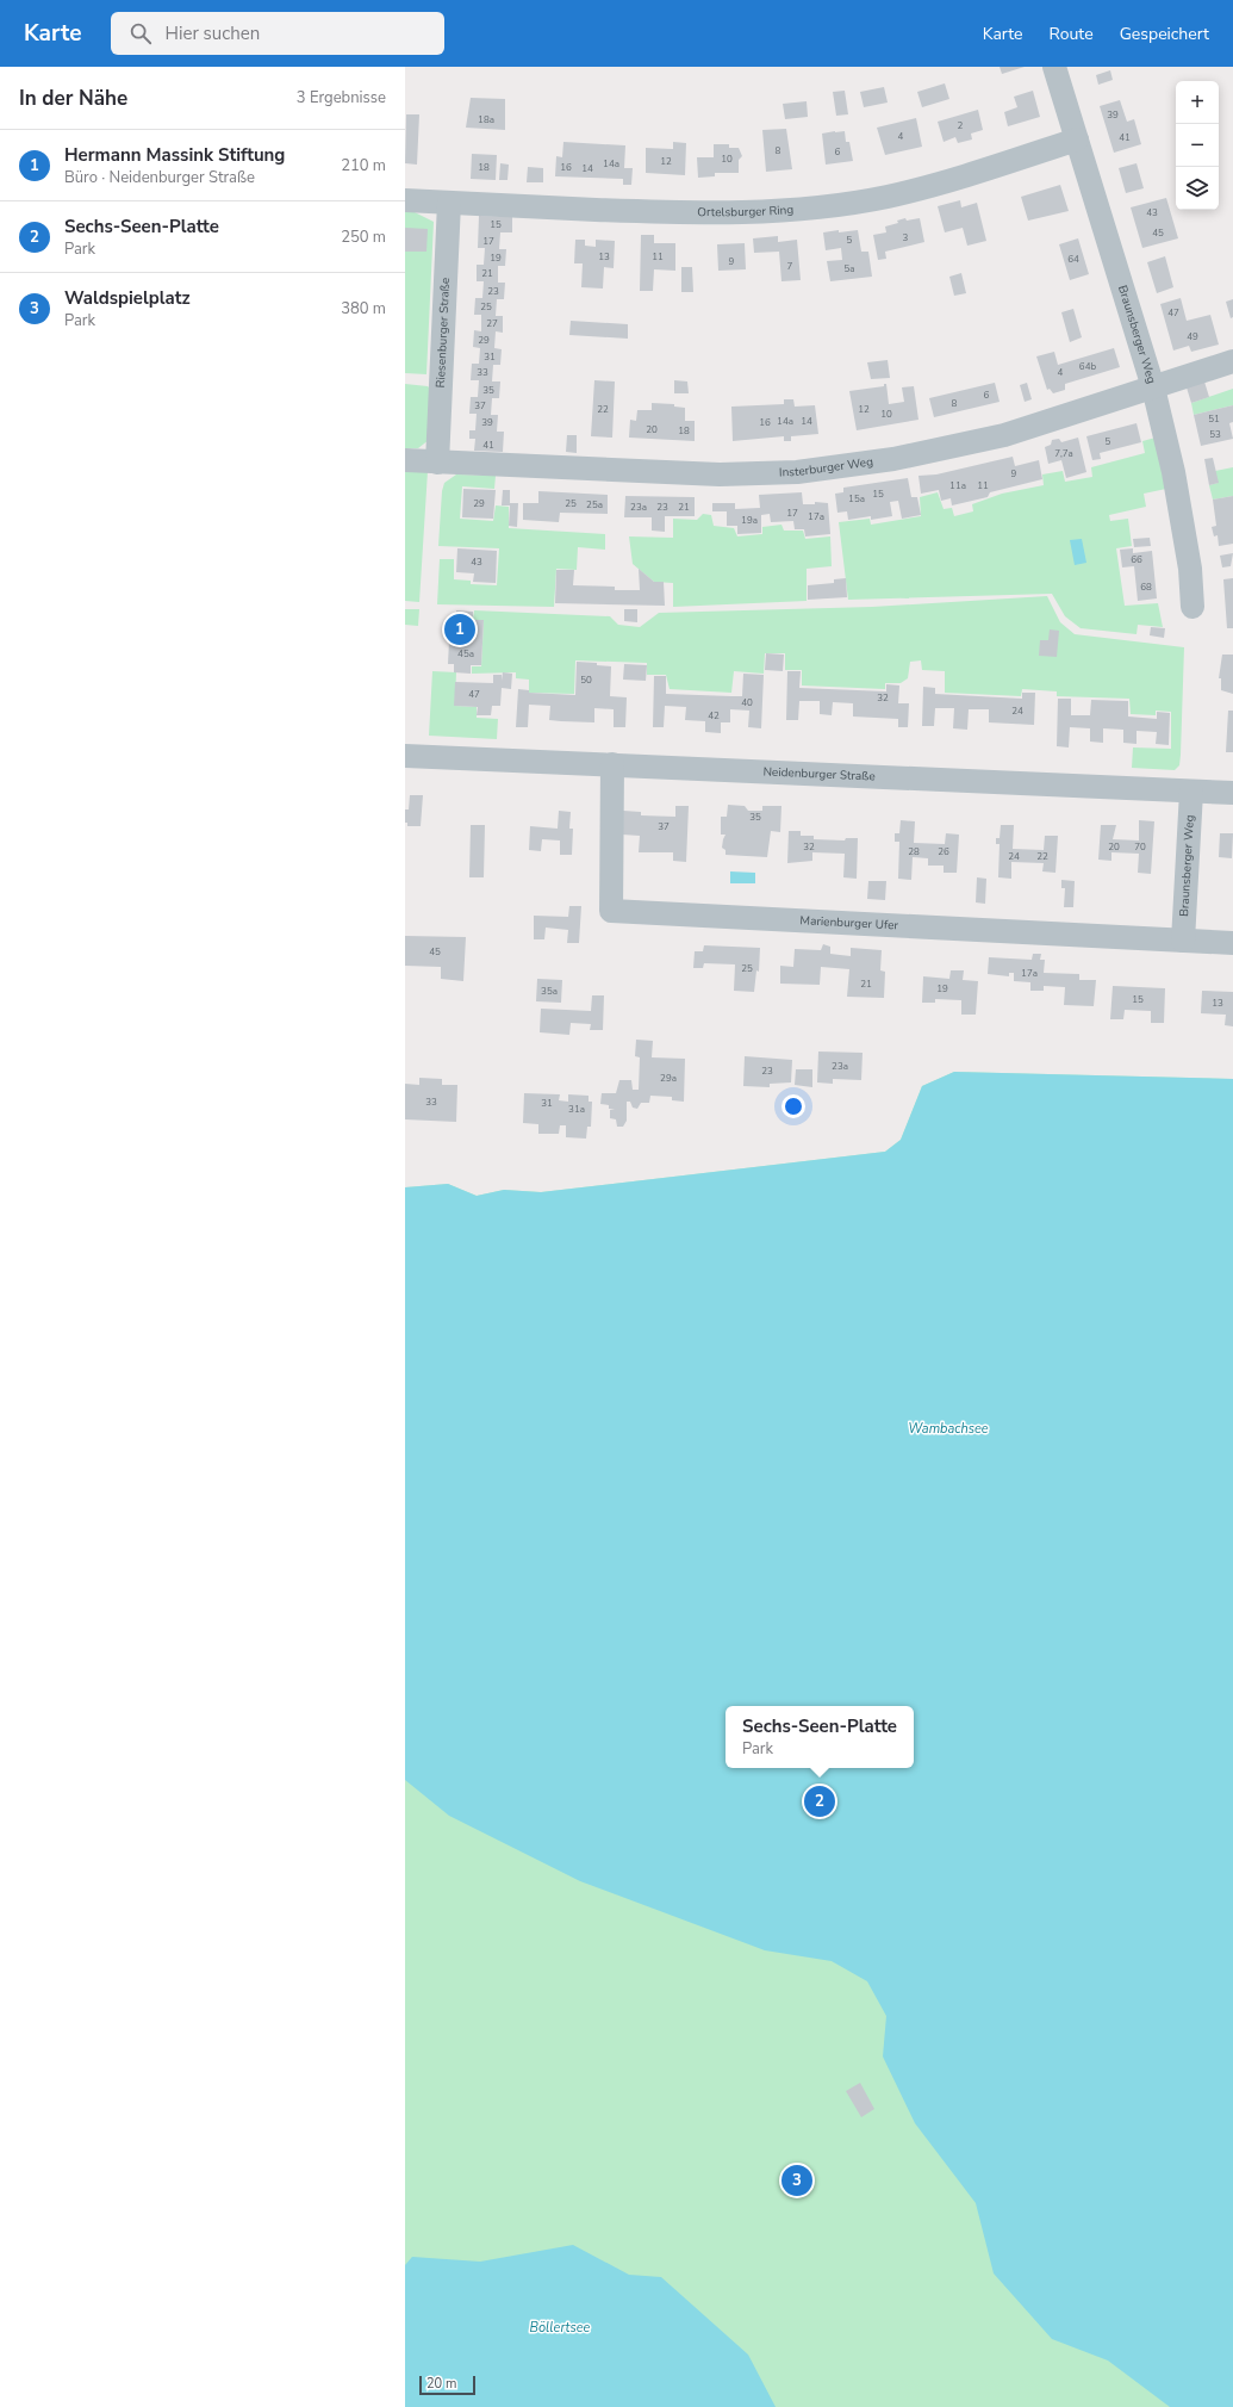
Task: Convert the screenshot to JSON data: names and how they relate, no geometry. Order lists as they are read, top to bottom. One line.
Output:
{"streets":{"street":["Ortelsburger Ring","Riesenburger Straße","Braunsberger Weg","Insterburger Weg","Neidenburger Straße","Marienburger Ufer"]},"crossings":[["Ortelsburger Ring","Riesenburger Straße"],["Ortelsburger Ring","Braunsberger Weg"],["Riesenburger Straße","Insterburger Weg"],["Braunsberger Weg","Insterburger Weg"],["Braunsberger Weg","Neidenburger Straße"],["Braunsberger Weg","Marienburger Ufer"],["Neidenburger Straße","Marienburger Ufer"]],"water":["Wambachsee","Böllertsee"],"house_numbers":["39","18a","2","4","41","8","6","10","12","14a","18","16","14","43","15","45","3","5","17","13","11","19","64","9","7","5a","21","23","25","47","27","49","29","31","64b","33","4","35","6","8","37","22","12","10","51","14a","14","39","16","20","18","53","5","41","7,7a","9","11a","11","15","15a","29","25","25a","23a","23","21","17","17a","19a","66","43","68","45a","50","47","32","40","24","42","35","37","32","20","70","28","26","24","22","45","25","17a","21","19","35a","15","13","23a","23","29a","33","31","31a"],"scale_bar":"20 m","page":{"header":"Karte","search":"Hier suchen","nav":["Karte","Route","Gespeichert"],"heading":["In der Nähe","3 Ergebnisse"],"map_buttons":["+","−"],"list":[{"mark":"1","name":"Hermann Massink Stiftung","note":"Büro · Neidenburger Straße","value":"210 m"},{"mark":"2","name":"Sechs-Seen-Platte","note":"Park","value":"250 m"},{"mark":"3","name":"Waldspielplatz","note":"Park","value":"380 m"}],"pins":["1","2","3"],"popup":["Sechs-Seen-Platte","Park"],"scale":"20 m"}}
